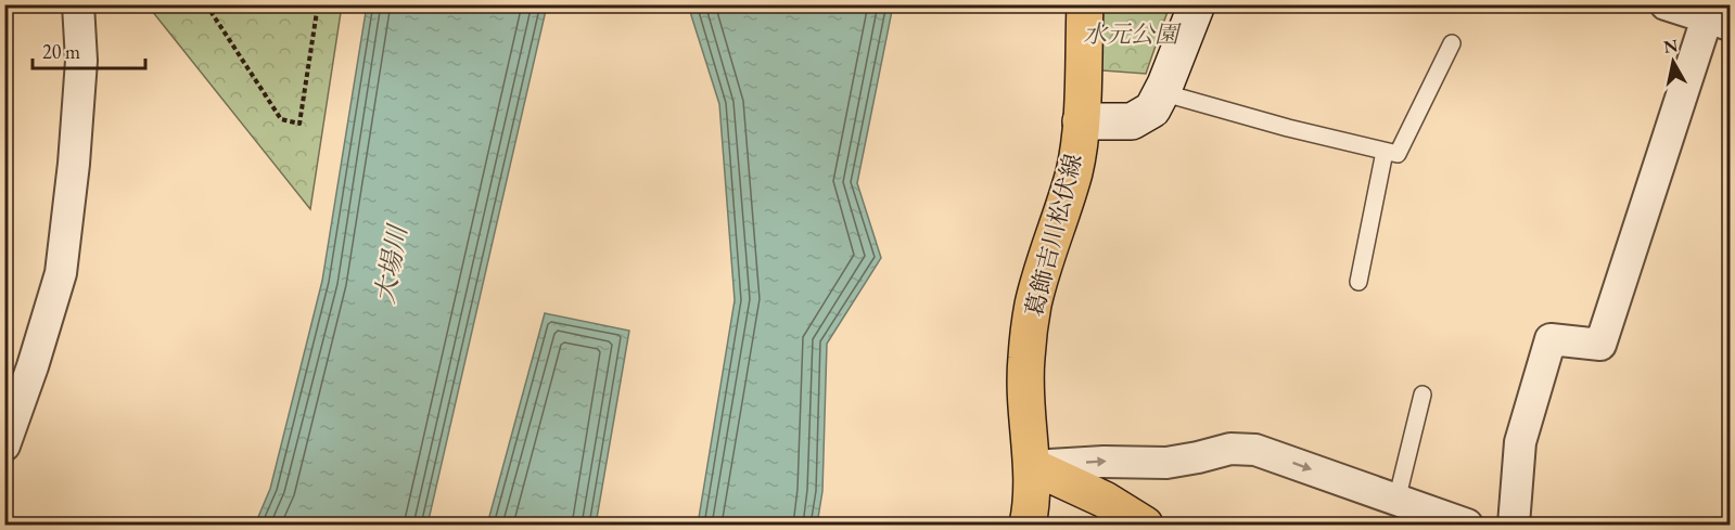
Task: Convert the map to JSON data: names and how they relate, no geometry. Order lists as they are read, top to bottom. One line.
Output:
{"streets":{"main road":["葛飾吉川松伏線"]},"water":["大場川"],"parks":["水元公園"],"scale_bar":"20 m","north":"top"}
